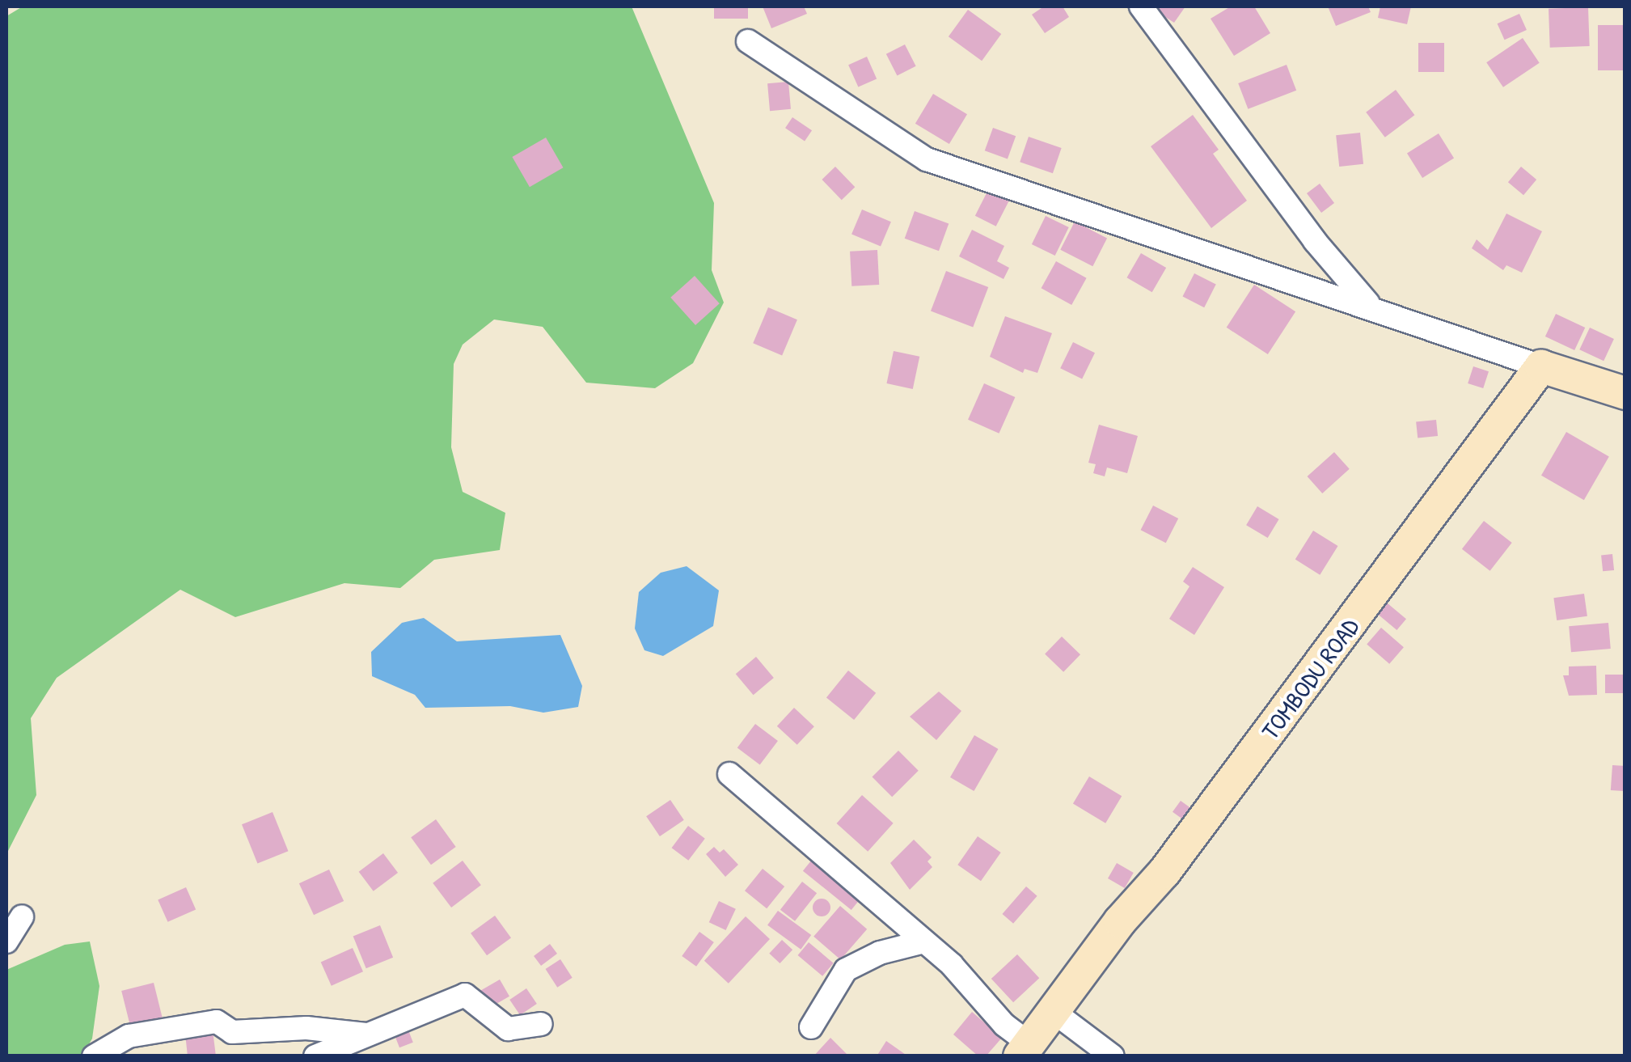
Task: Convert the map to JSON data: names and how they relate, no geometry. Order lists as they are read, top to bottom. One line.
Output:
{"streets":{"main road":["TOMBODU ROAD"]}}
